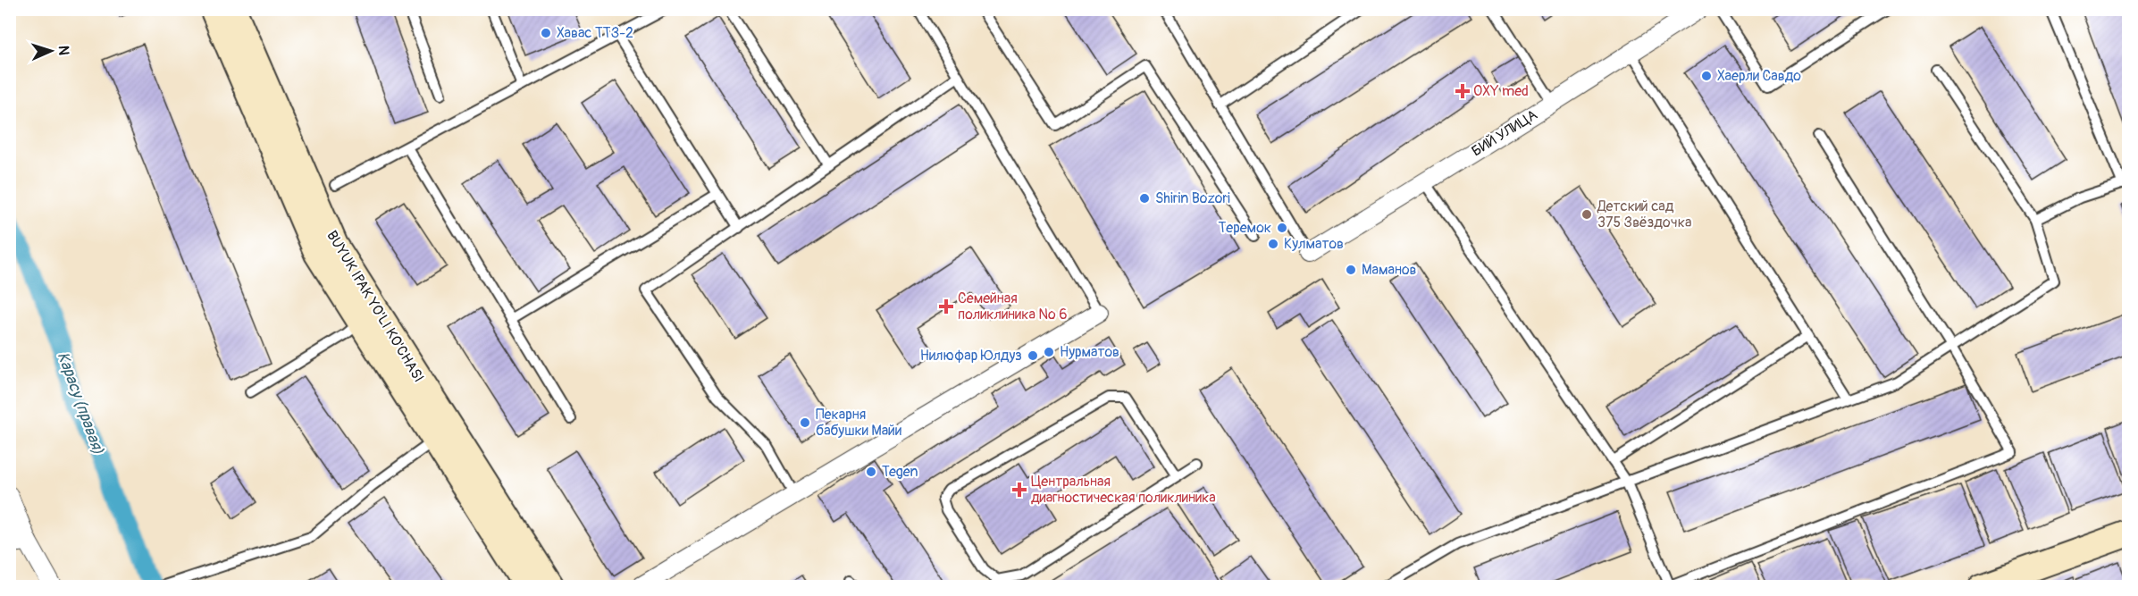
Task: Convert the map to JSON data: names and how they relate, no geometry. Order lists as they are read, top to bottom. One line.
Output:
{"streets":{"main road":["BUYUK IPAK YO'LI KO'CHASI"],"street":["БИЙ УЛИЦА"]},"water":["Карасу (правая)"],"places":{"other":["Хавас ТТЗ-2","Хаерли Савдо","Shirin Bozori","Детский сад 375 Звёздочка","Теремок","Кулматов","Маманов","Нурматов","Нилюфар Юлдуз","Пекарня бабушки Майи","Tegen"],"health":["OXY med","Семейная поликлиника № 6","Центральная диагностическая поликлиника"]},"north":"right"}
